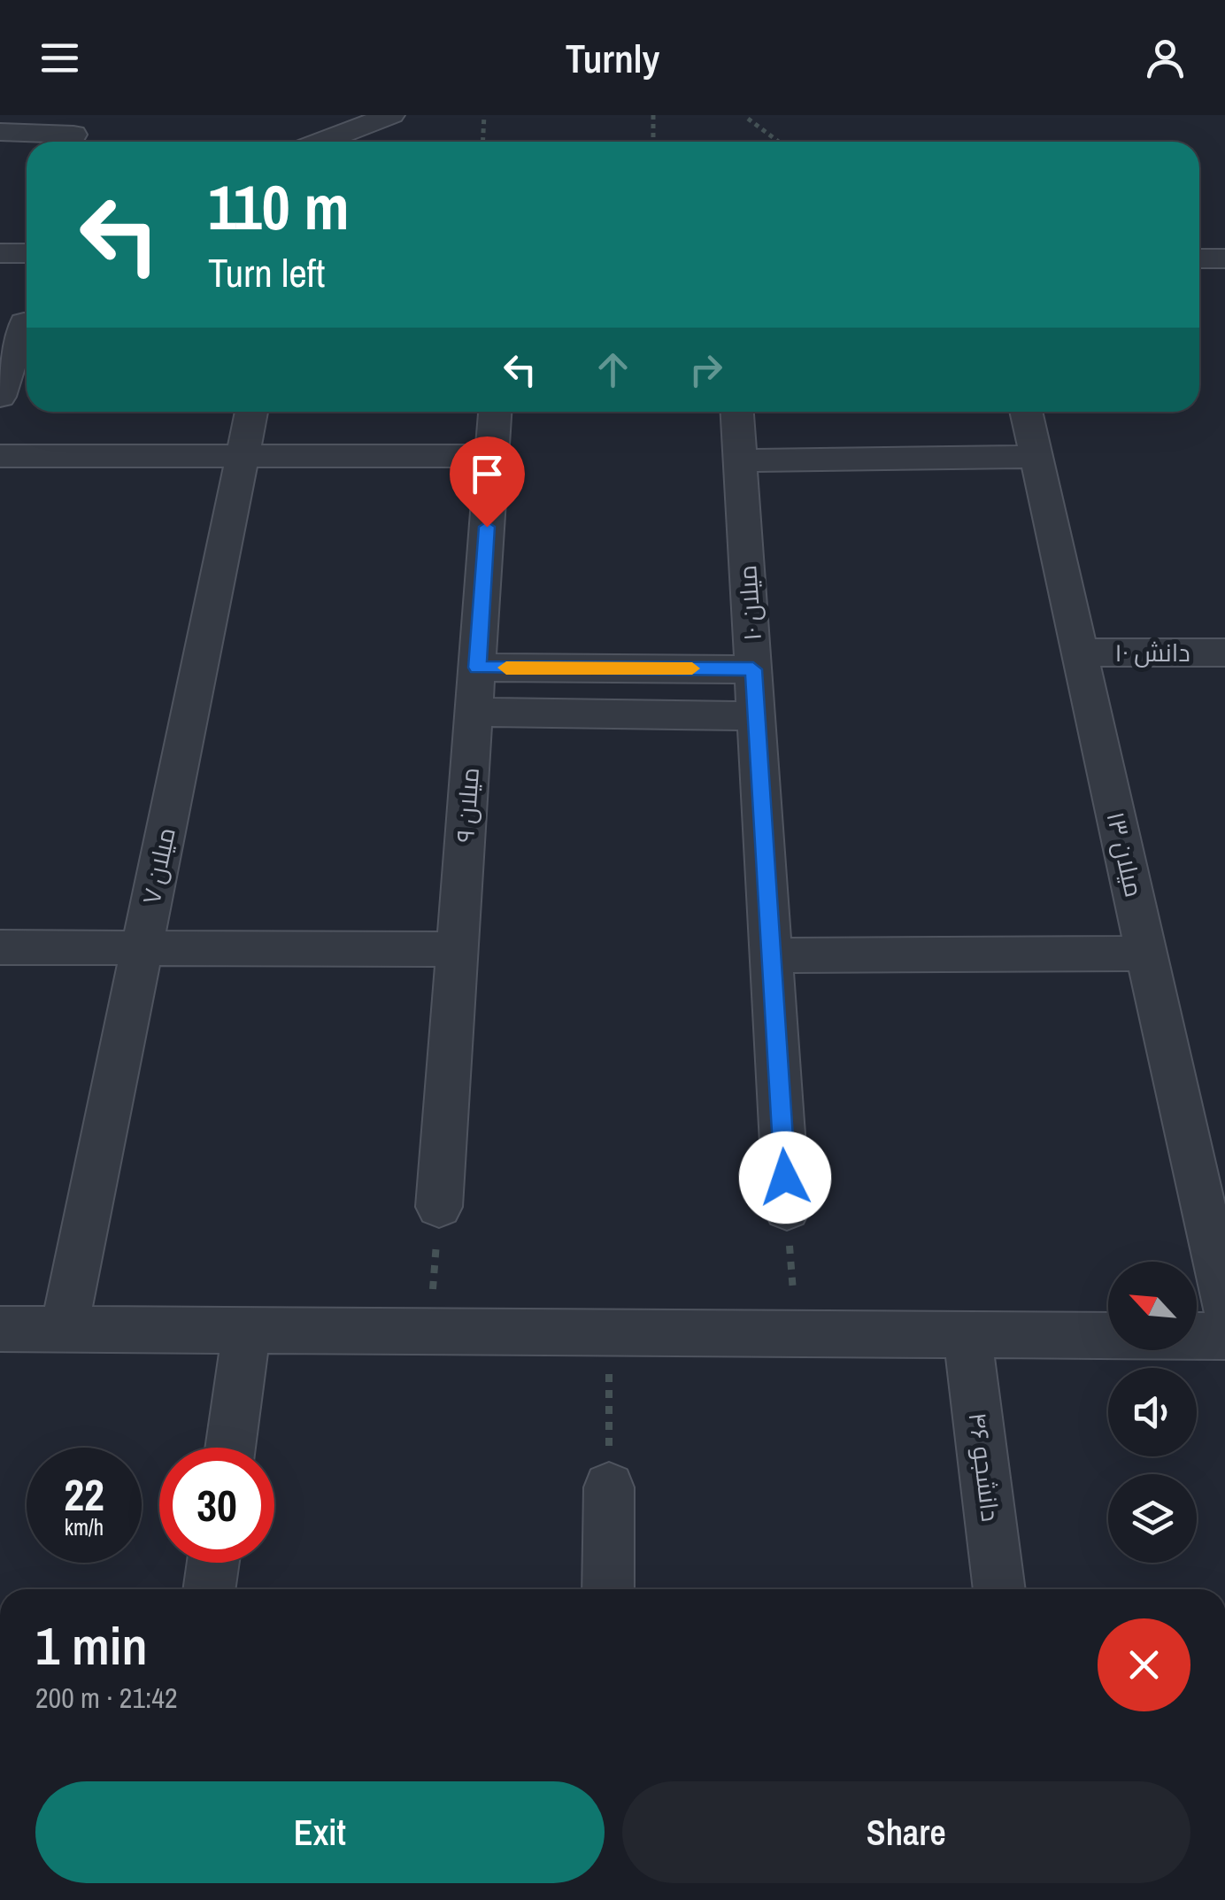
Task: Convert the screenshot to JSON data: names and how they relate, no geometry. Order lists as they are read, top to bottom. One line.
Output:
{"streets":{"street":["میلان ۱۰","دانش ۱۰","میلان ۹","میلان ۱۳","میلان ۷","دانشجو ۴۶"]},"crossings":[["دانش ۱۰","میلان ۱۳"]],"north":"top left","page":{"header":"Turnly","turn":["110 m","Turn left"],"speed":"22 km/h","limit":"30","heading":["1 min","200 m · 21:42"],"buttons":["Exit","Share"]}}
